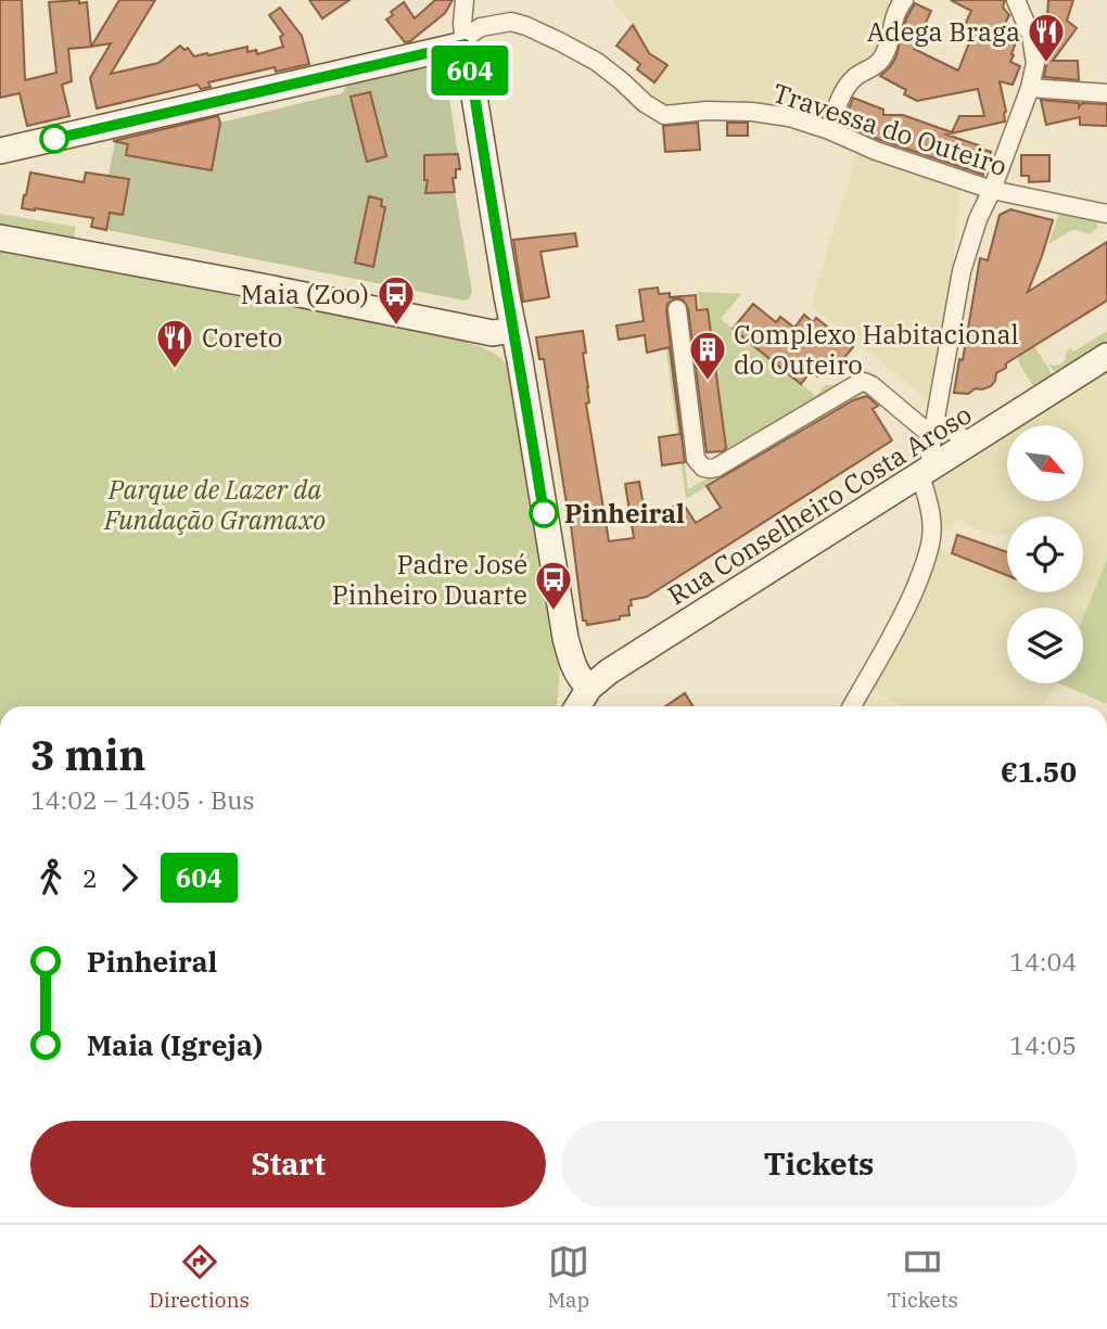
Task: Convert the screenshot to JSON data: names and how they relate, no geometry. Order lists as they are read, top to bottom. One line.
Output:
{"streets":{"main road":["Rua Conselheiro Costa Aroso"],"street":["Travessa do Outeiro"]},"parks":["Parque de Lazer da Fundação Gramaxo"],"places":{"restaurant":["Adega Braga","Coreto"],"bus stop":["Maia (Zoo)","Padre José Pinheiro Duarte"],"building":["Complexo Habitacional do Outeiro"],"other":["Pinheiral"]},"lines":["bus line 604"],"north":"bottom right","page":{"on_map":"604","heading":["3 min","14:02 – 14:05 · Bus","€1.50"],"legs":["2","604"],"list":[{"name":"Pinheiral","value":"14:04"},{"name":"Maia (Igreja)","value":"14:05"}],"buttons":["Start","Tickets"],"tabs":["Directions","Map","Tickets"]}}
